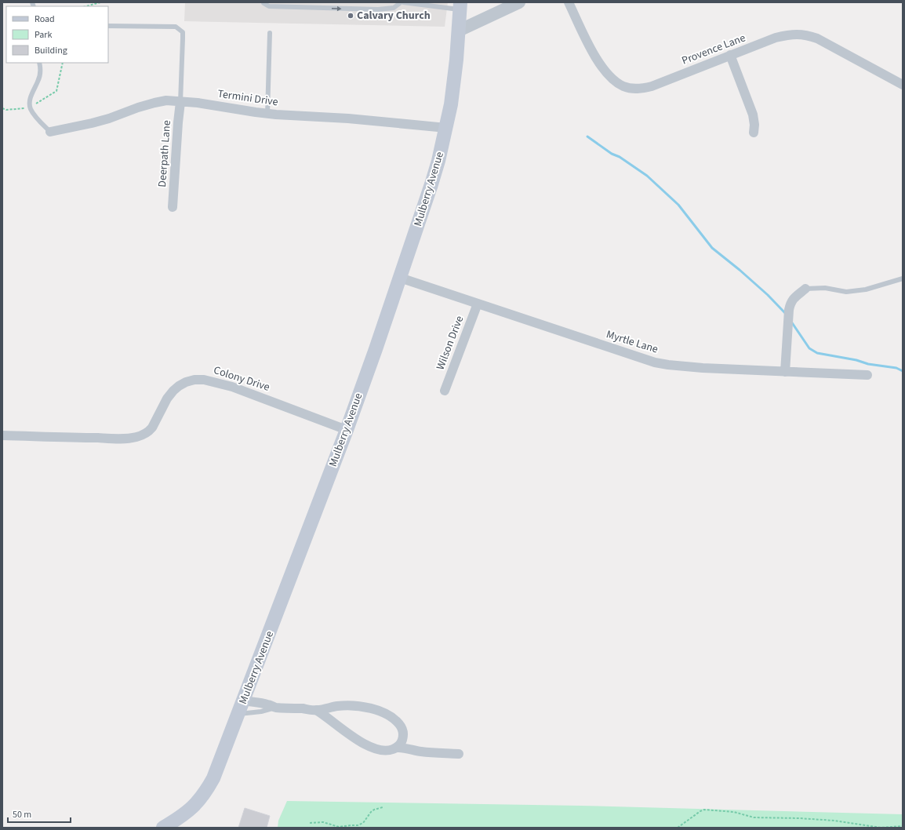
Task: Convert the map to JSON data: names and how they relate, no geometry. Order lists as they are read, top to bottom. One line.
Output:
{"streets":{"main road":["Mulberry Avenue"],"street":["Provence Lane","Termini Drive","Deerpath Lane","Myrtle Lane","Wilson Drive","Colony Drive"]},"crossings":[["Termini Drive","Deerpath Lane"],["Termini Drive","Mulberry Avenue"],["Mulberry Avenue","Myrtle Lane"],["Mulberry Avenue","Colony Drive"],["Myrtle Lane","Wilson Drive"]],"places":["Calvary Church"],"legend":["Road","Park","Building"],"scale_bar":"50 m"}
